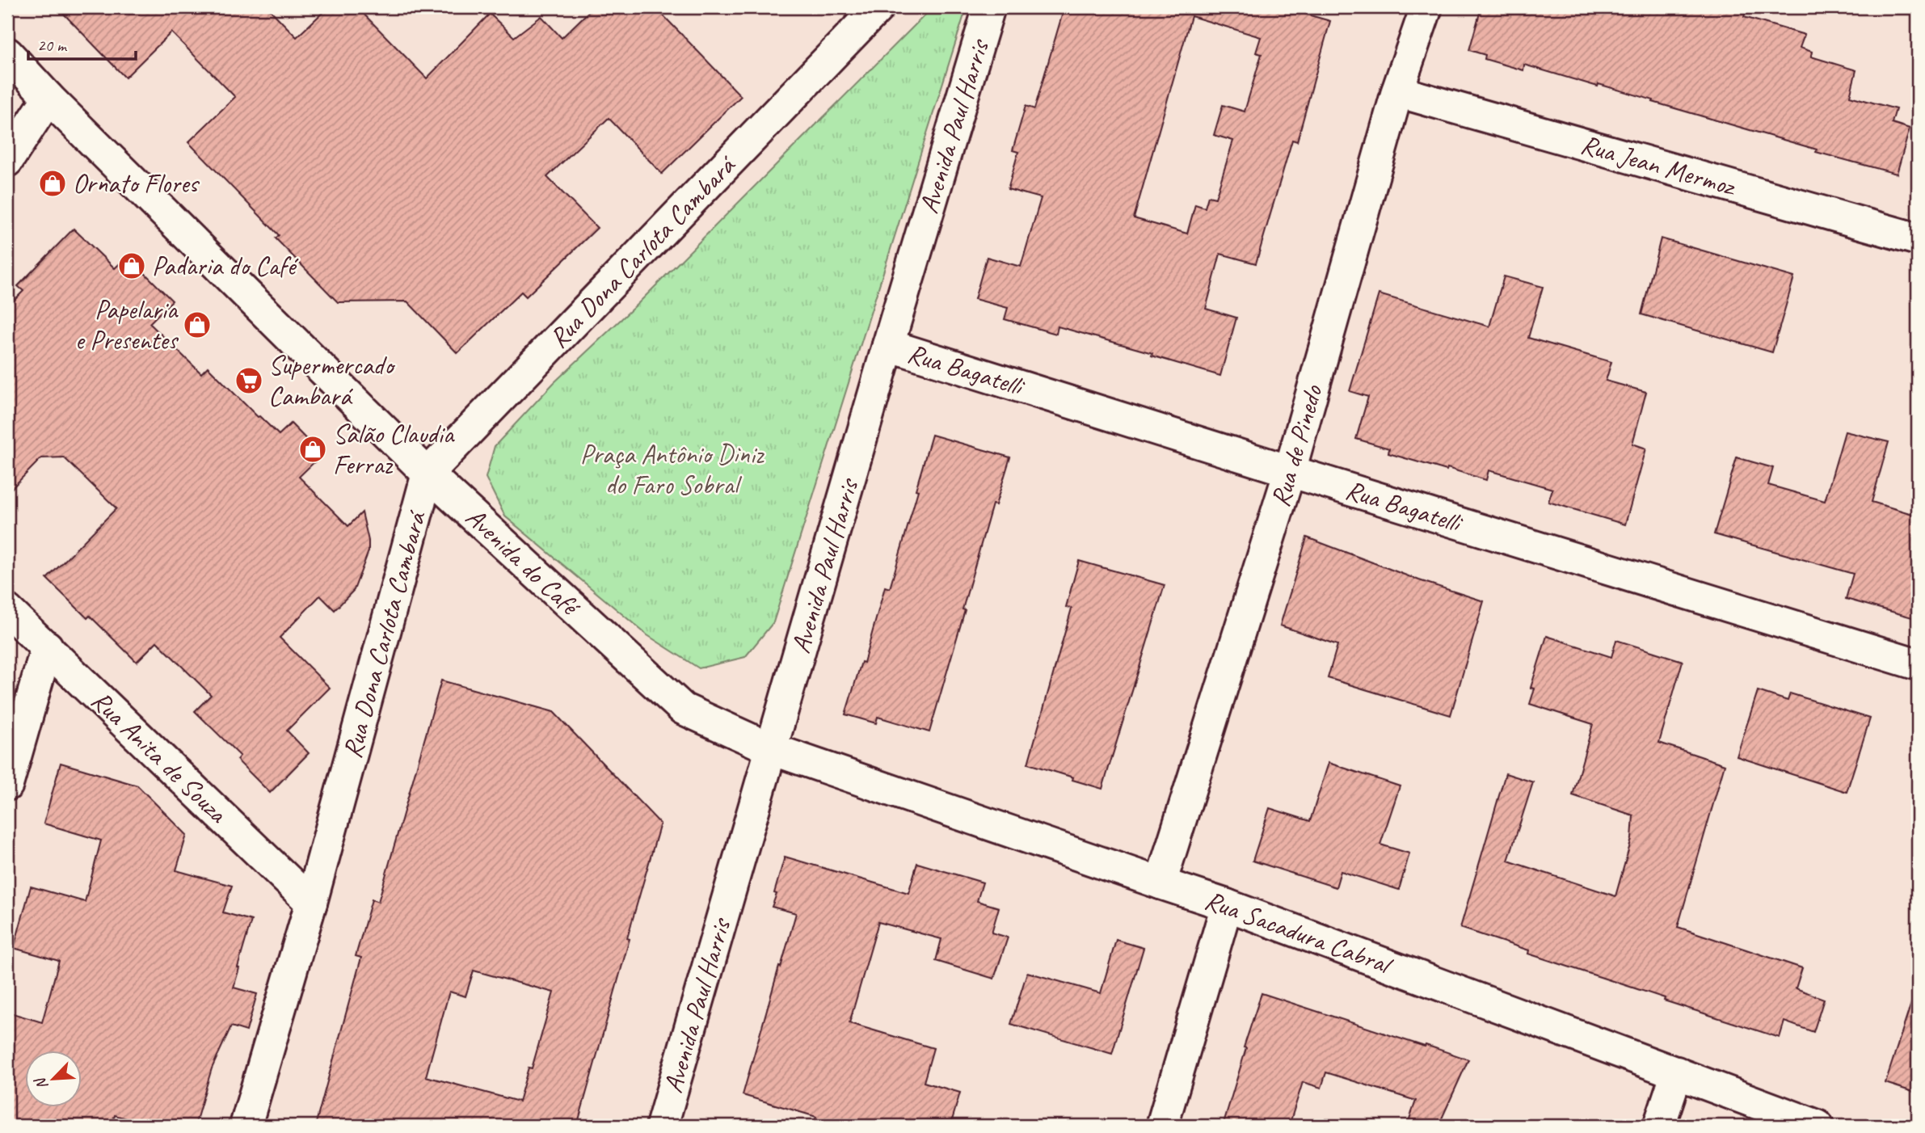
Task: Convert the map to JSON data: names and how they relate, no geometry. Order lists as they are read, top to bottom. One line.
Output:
{"streets":{"street":["Avenida Paul Harris","Rua Jean Mermoz","Rua Dona Carlota Cambará","Rua Bagatelli","Rua de Pinedo","Avenida do Café","Rua Anita de Souza","Rua Sacadura Cabral"]},"crossings":[["Avenida Paul Harris","Rua Bagatelli"],["Avenida Paul Harris","Avenida do Café"],["Avenida Paul Harris","Rua Sacadura Cabral"],["Rua Jean Mermoz","Rua de Pinedo"],["Rua Dona Carlota Cambará","Avenida do Café"],["Rua Dona Carlota Cambará","Rua Anita de Souza"],["Rua Bagatelli","Rua de Pinedo"],["Rua de Pinedo","Rua Sacadura Cabral"],["Avenida do Café","Rua Sacadura Cabral"]],"parks":["Praça Antônio Diniz do Faro Sobral"],"places":{"shop":["Ornato Flores","Padaria do Café","Papelaria e Presentes","Salão Claudia Ferraz"],"supermarket":["Supermercado Cambará"]},"scale_bar":"20 m","north":"bottom left"}
